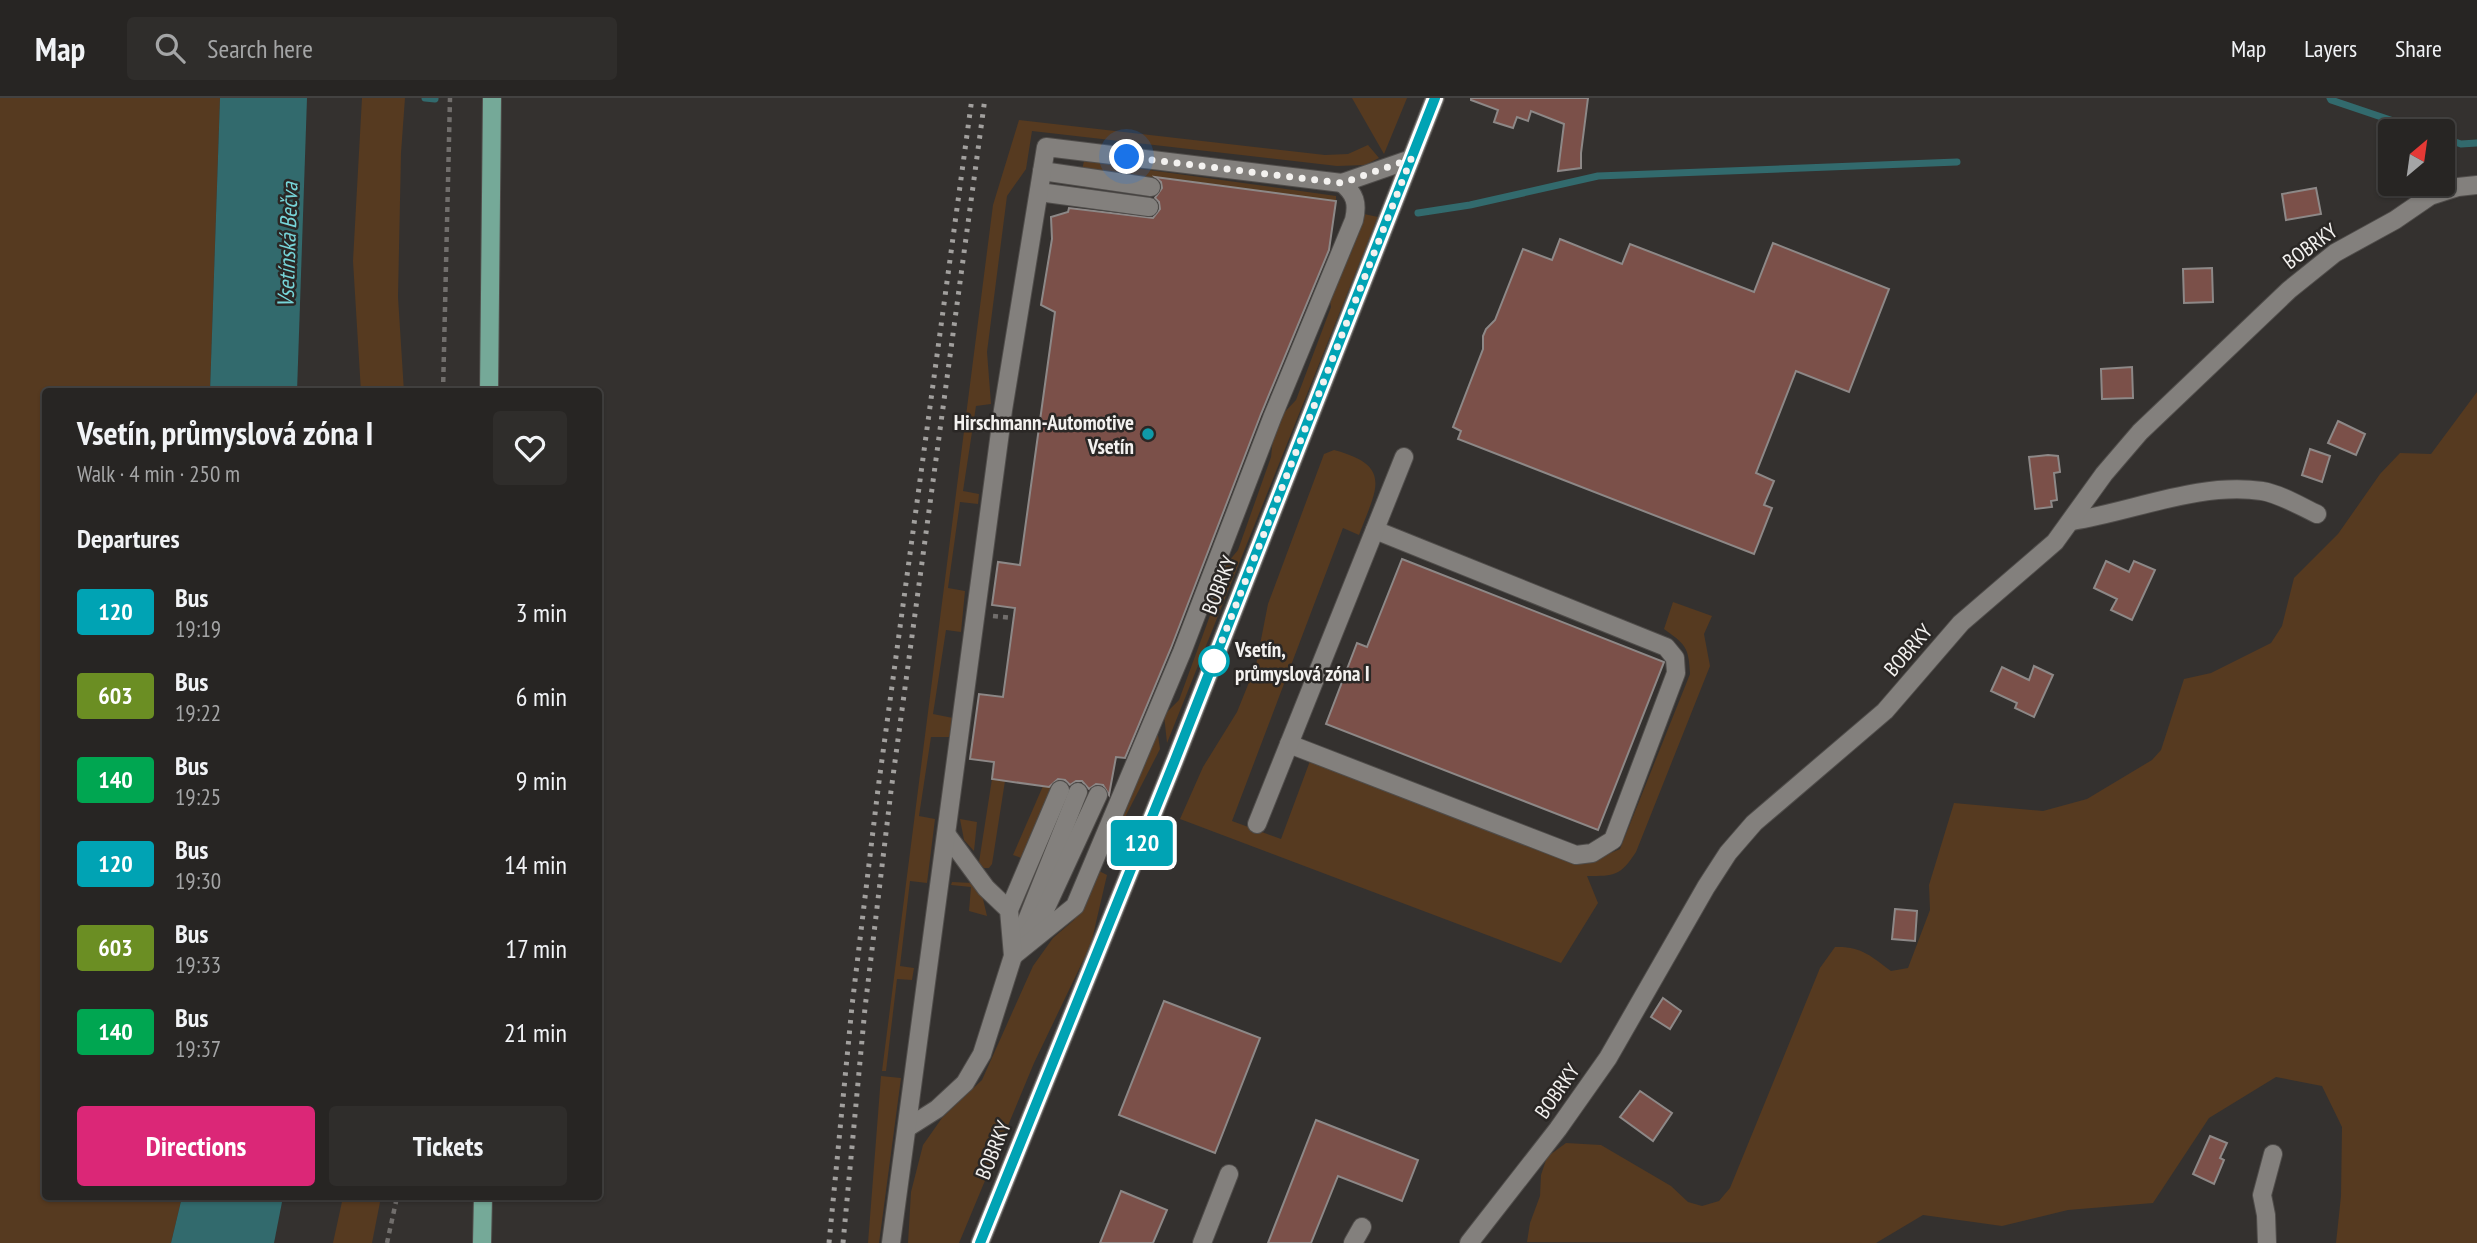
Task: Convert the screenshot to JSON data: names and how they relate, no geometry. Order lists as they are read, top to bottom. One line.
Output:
{"streets":{"street":["BOBRKY"]},"water":["Vsetínská Bečva"],"places":["Hirschmann-Automotive Vsetín","Vsetín, průmyslová zóna I"],"lines":["bus line 120"],"north":"top right","page":{"header":"Map","search":"Search here","nav":["Map","Layers","Share"],"on_map":"120","heading":[["Vsetín, průmyslová zóna I","Walk · 4 min · 250 m"],"Departures"],"list":[{"mark":"120","name":"Bus","note":"19:19","value":"3 min"},{"mark":"603","name":"Bus","note":"19:22","value":"6 min"},{"mark":"140","name":"Bus","note":"19:25","value":"9 min"},{"mark":"120","name":"Bus","note":"19:30","value":"14 min"},{"mark":"603","name":"Bus","note":"19:33","value":"17 min"},{"mark":"140","name":"Bus","note":"19:37","value":"21 min"}],"buttons":["Directions","Tickets"]}}
